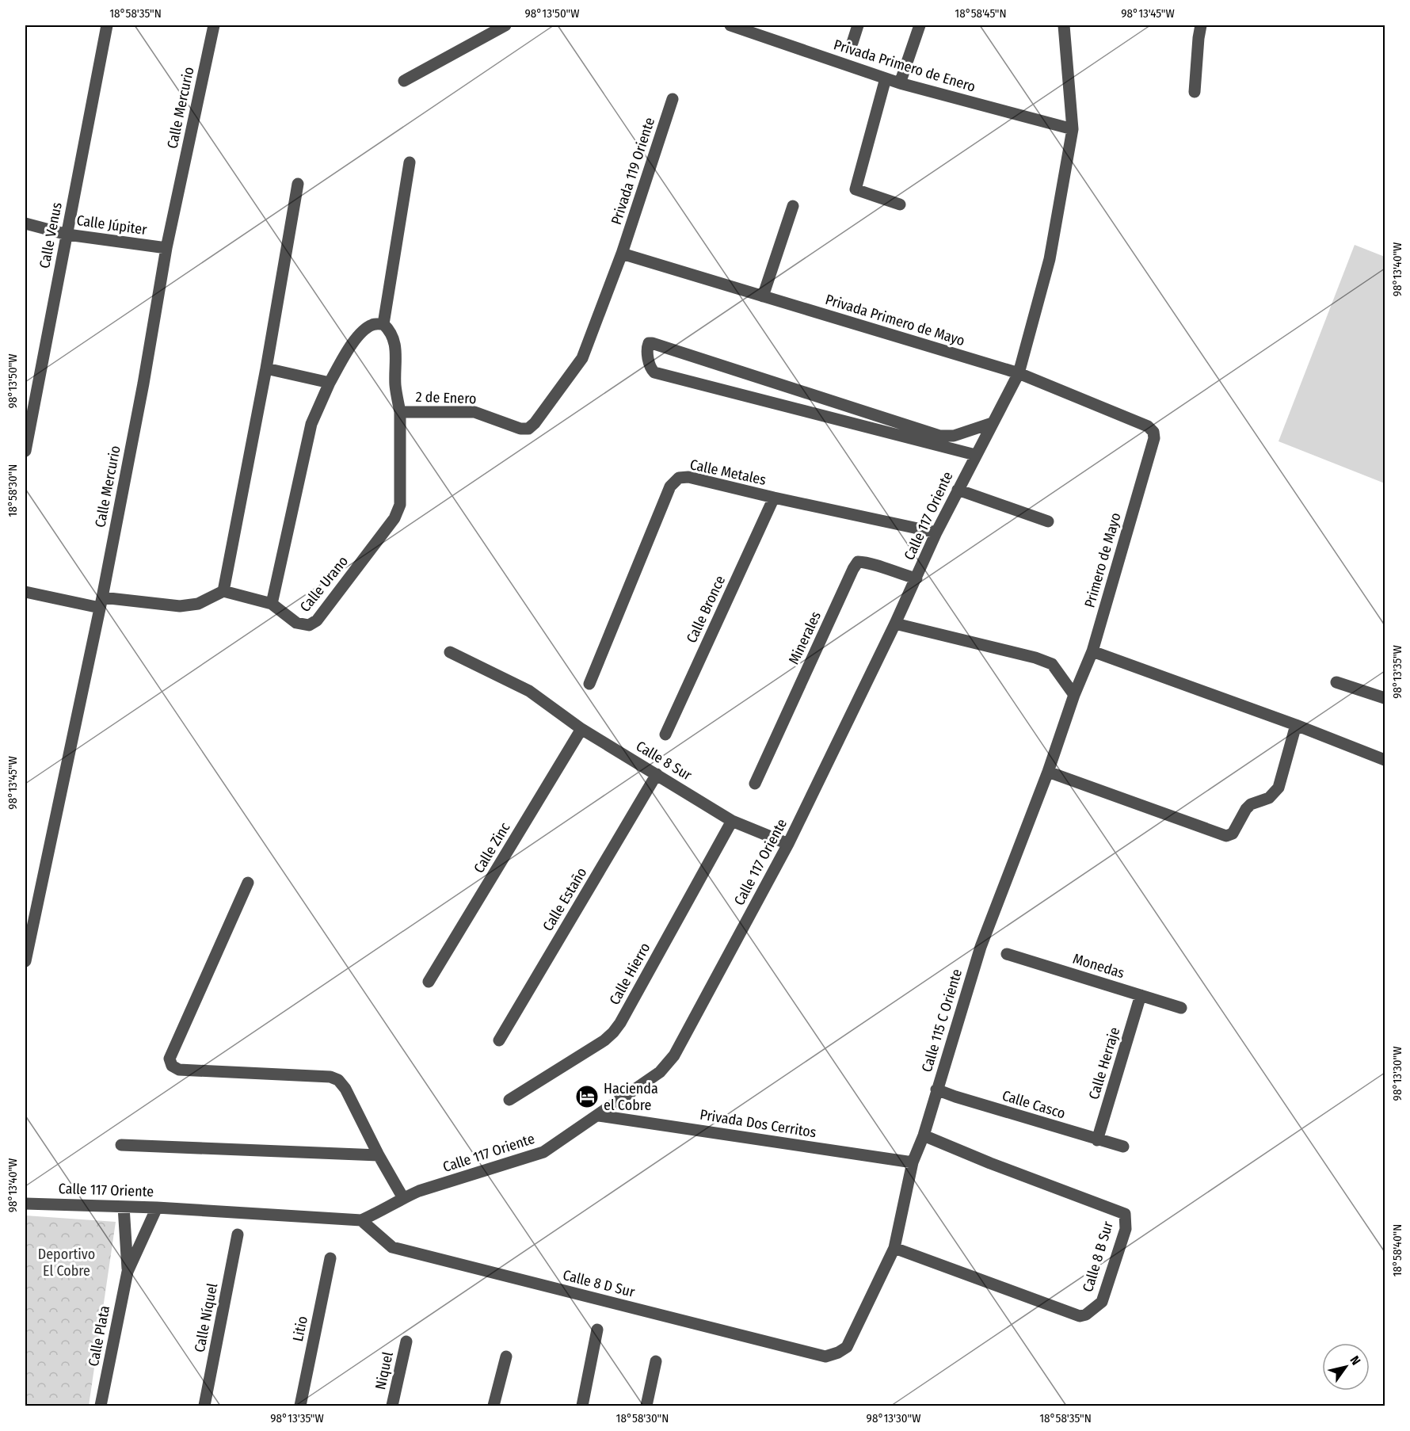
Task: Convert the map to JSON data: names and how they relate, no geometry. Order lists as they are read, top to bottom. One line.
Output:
{"streets":{"street":["Privada Primero de Enero","Calle Mercurio","Privada 119 Oriente","Calle Júpiter","Calle Venus","Privada Primero de Mayo","2 de Enero","Calle Metales","Calle 117 Oriente","Primero de Mayo","Calle Urano","Calle Bronce","Minerales","Calle 8 Sur","Calle Zinc","Calle Estaño","Monedas","Calle Hierro","Calle 115 C Oriente","Calle Herraje","Calle Casco","Privada Dos Cerritos","Calle 8 B Sur","Calle 8 D Sur","Calle Níquel","Litio","Calle Plata","Niquel"]},"crossings":[["Privada Primero de Enero","Calle 117 Oriente"],["Calle Mercurio","Calle Júpiter"],["Privada 119 Oriente","Privada Primero de Mayo"],["Privada 119 Oriente","2 de Enero"],["Calle Júpiter","Calle Venus"],["Privada Primero de Mayo","2 de Enero"],["Privada Primero de Mayo","Calle 117 Oriente"],["Privada Primero de Mayo","Primero de Mayo"],["2 de Enero","Calle Urano"],["Calle Metales","Calle 117 Oriente"],["Calle Metales","Calle Bronce"],["Calle 117 Oriente","Minerales"],["Calle 117 Oriente","Calle 8 Sur"],["Calle 117 Oriente","Privada Dos Cerritos"],["Calle 117 Oriente","Calle 8 D Sur"],["Calle 117 Oriente","Calle Plata"],["Primero de Mayo","Calle 115 C Oriente"],["Calle 8 Sur","Calle Zinc"],["Calle 8 Sur","Calle Estaño"],["Calle 8 Sur","Calle Hierro"],["Monedas","Calle Herraje"],["Calle 115 C Oriente","Calle Casco"],["Calle 115 C Oriente","Privada Dos Cerritos"],["Calle 115 C Oriente","Calle 8 B Sur"],["Calle 115 C Oriente","Calle 8 D Sur"],["Calle Herraje","Calle Casco"]],"parks":["Deportivo El Cobre"],"places":{"hotel":["Hacienda el Cobre"]},"north":"top right","coordinates":["18°58'35\"N","98°13'50\"W","18°58'45\"N","98°13'45\"W","98°13'40\"W","18°58'30\"N","98°13'35\"W","98°13'30\"W","18°58'40\"N"]}
